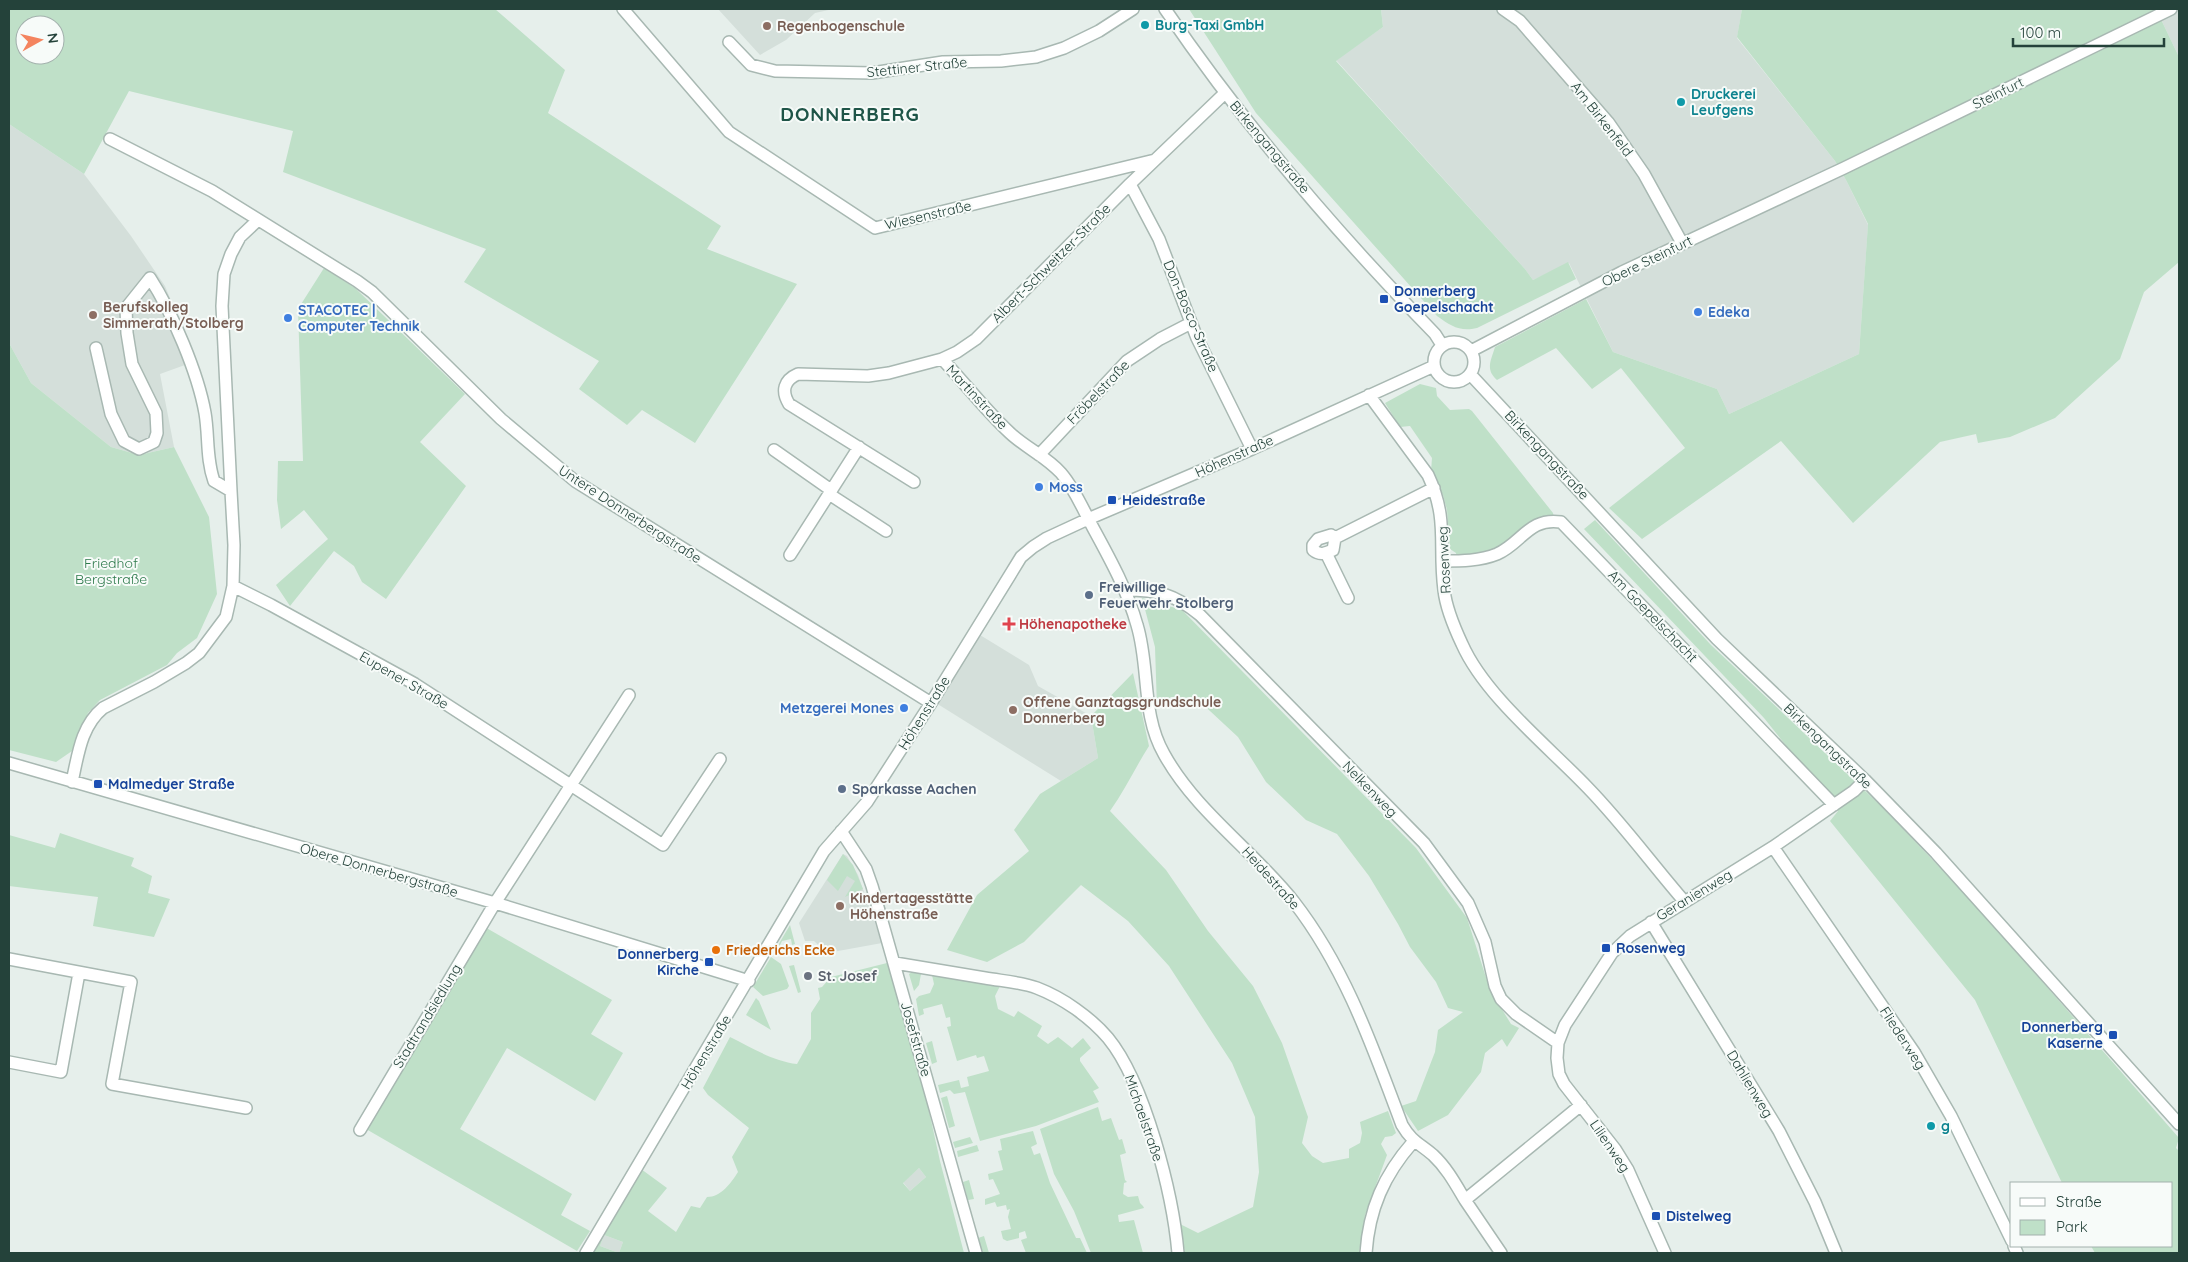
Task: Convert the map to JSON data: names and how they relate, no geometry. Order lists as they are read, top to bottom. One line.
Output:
{"streets":{"street":["Stettiner Straße","Steinfurt","Am Birkenfeld","Birkengangstraße","Wiesenstraße","Obere Steinfurt","Albert-Schweitzer-Straße","Don-Bosco-Straße","Fröbelstraße","Martinstraße","Höhenstraße","Untere Donnerbergstraße","Rosenweg","Am Goepelschacht","Eupener Straße","Nelkenweg","Obere Donnerbergstraße","Heidestraße","Geranienweg","Stadtrandsiedlung","Fliederweg","Josefstraße","Dahlienweg","Michaelstraße","Lilienweg"]},"crossings":[["Steinfurt","Obere Steinfurt"],["Am Birkenfeld","Obere Steinfurt"],["Birkengangstraße","Obere Steinfurt"],["Birkengangstraße","Höhenstraße"],["Birkengangstraße","Geranienweg"],["Wiesenstraße","Albert-Schweitzer-Straße"],["Obere Steinfurt","Höhenstraße"],["Albert-Schweitzer-Straße","Don-Bosco-Straße"],["Albert-Schweitzer-Straße","Martinstraße"],["Don-Bosco-Straße","Fröbelstraße"],["Don-Bosco-Straße","Höhenstraße"],["Fröbelstraße","Martinstraße"],["Martinstraße","Höhenstraße"],["Martinstraße","Heidestraße"],["Höhenstraße","Untere Donnerbergstraße"],["Höhenstraße","Rosenweg"],["Höhenstraße","Obere Donnerbergstraße"],["Höhenstraße","Heidestraße"],["Höhenstraße","Josefstraße"],["Rosenweg","Am Goepelschacht"],["Rosenweg","Geranienweg"],["Am Goepelschacht","Geranienweg"],["Nelkenweg","Heidestraße"],["Nelkenweg","Geranienweg"],["Nelkenweg","Lilienweg"],["Obere Donnerbergstraße","Stadtrandsiedlung"],["Geranienweg","Fliederweg"],["Geranienweg","Dahlienweg"],["Geranienweg","Lilienweg"],["Josefstraße","Michaelstraße"]],"districts":["DONNERBERG"],"parks":["Friedhof Bergstraße"],"places":{"other":["Burg-Taxi GmbH","Regenbogenschule","Druckerei Leufgens","Edeka","Berufskolleg Simmerath/Stolberg","STACOTEC | Computer Technik","Moss","Freiwillige Feuerwehr Stolberg","Metzgerei Mones","Offene Ganztagsgrundschule Donnerberg","Sparkasse Aachen","Kindertagesstätte Höhenstraße","Friederichs Ecke","St. Josef","g"],"transit":["Donnerberg Goepelschacht","Heidestraße","Malmedyer Straße","Rosenweg","Donnerberg Kirche","Donnerberg Kaserne","Distelweg"],"health":["Höhenapotheke"]},"legend":["Straße","Park"],"scale_bar":"100 m","north":"right"}
